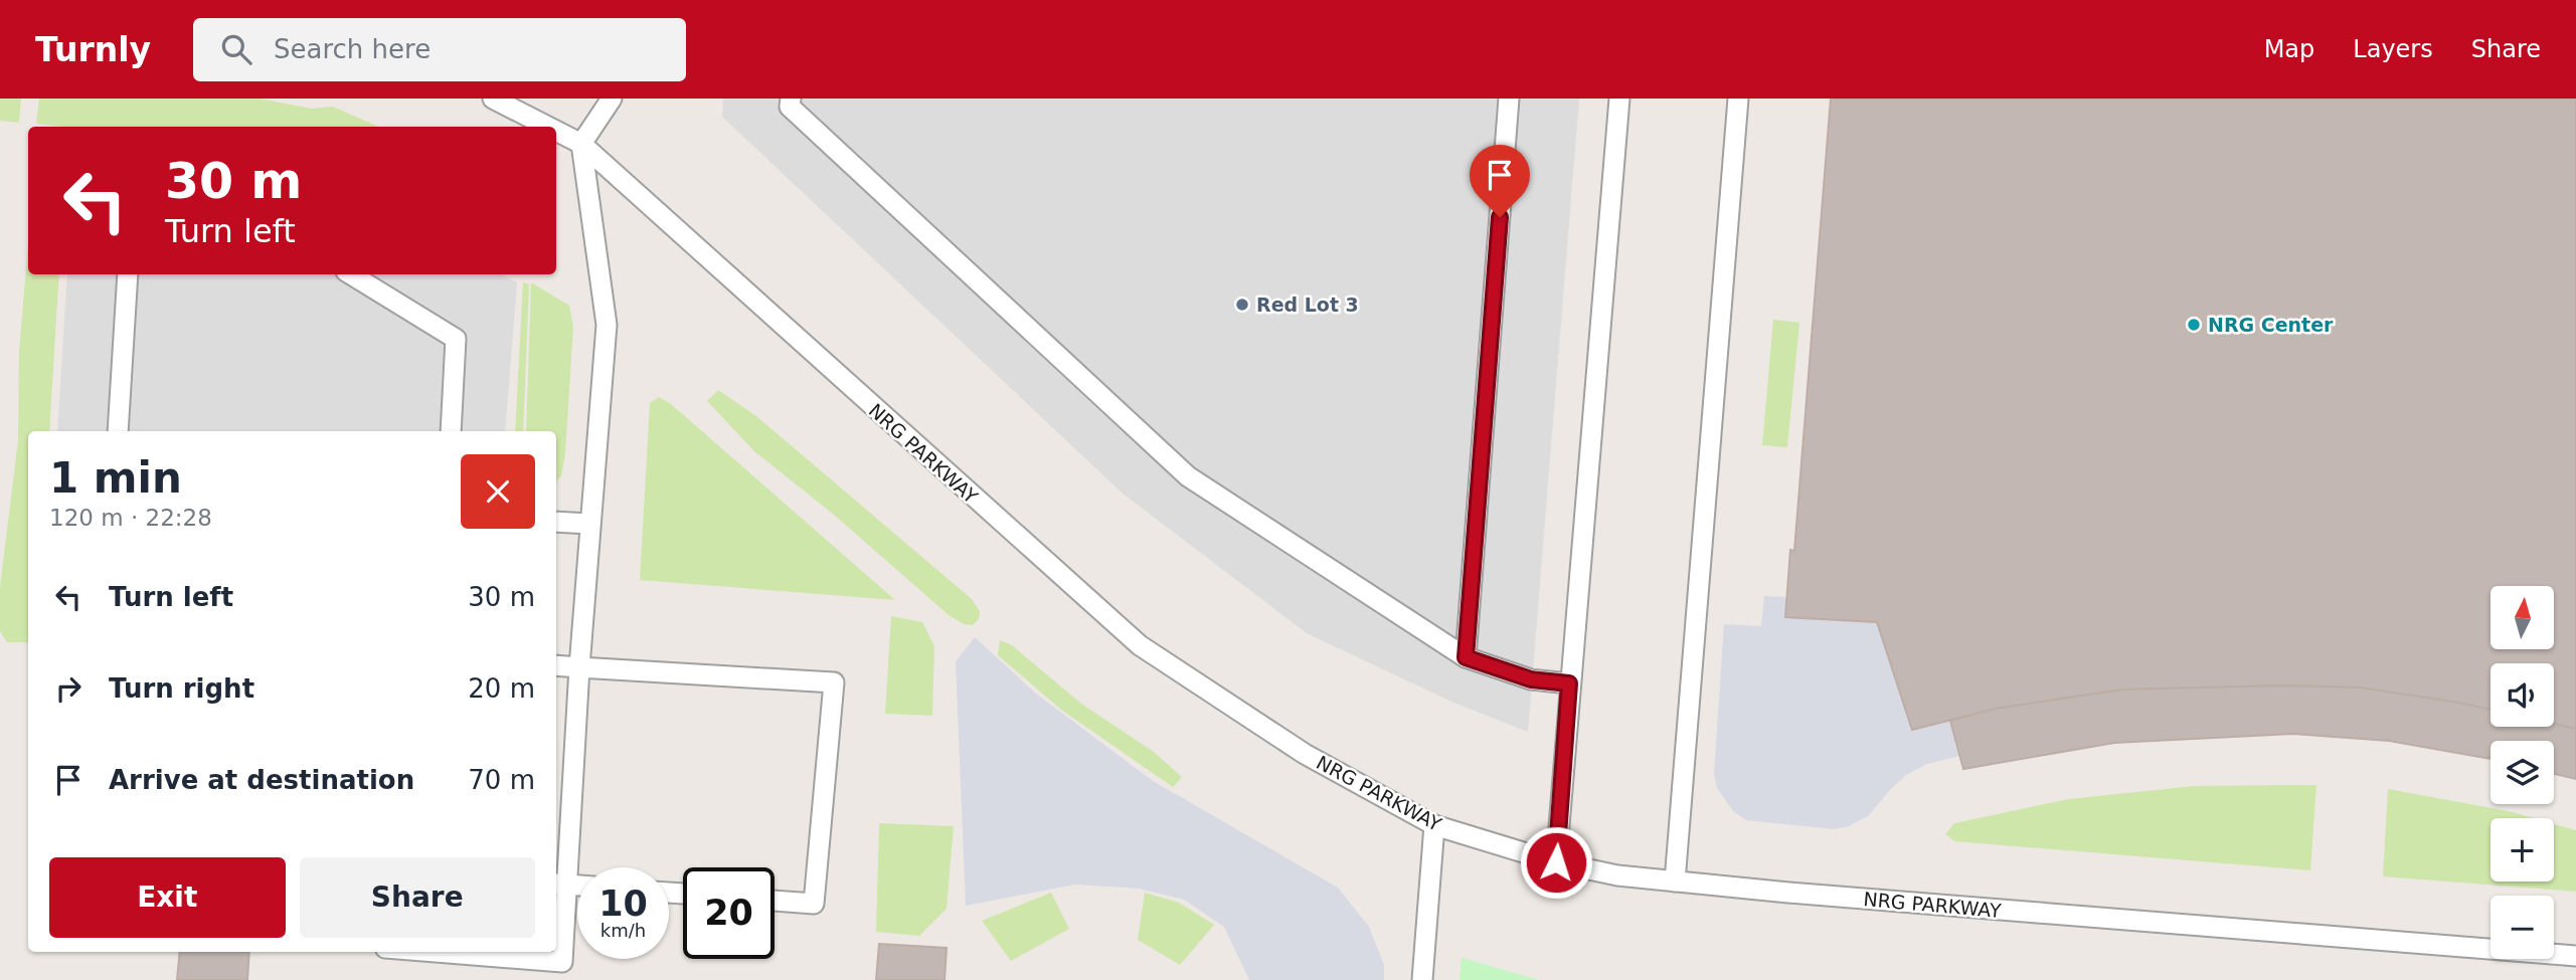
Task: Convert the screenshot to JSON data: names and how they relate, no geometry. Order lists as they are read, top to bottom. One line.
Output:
{"streets":{"lane":["NRG PARKWAY"]},"places":["Red Lot 3","NRG Center"],"north":"top","page":{"header":"Turnly","search":"Search here","nav":["Map","Layers","Share"],"turn":["30 m","Turn left"],"heading":["1 min","120 m · 22:28"],"list":[{"name":"Turn left","value":"30 m"},{"name":"Turn right","value":"20 m"},{"name":"Arrive at destination","value":"70 m"}],"map_buttons":["+","−"],"buttons":["Exit","Share"],"speed":"10 km/h","limit":"20"}}
